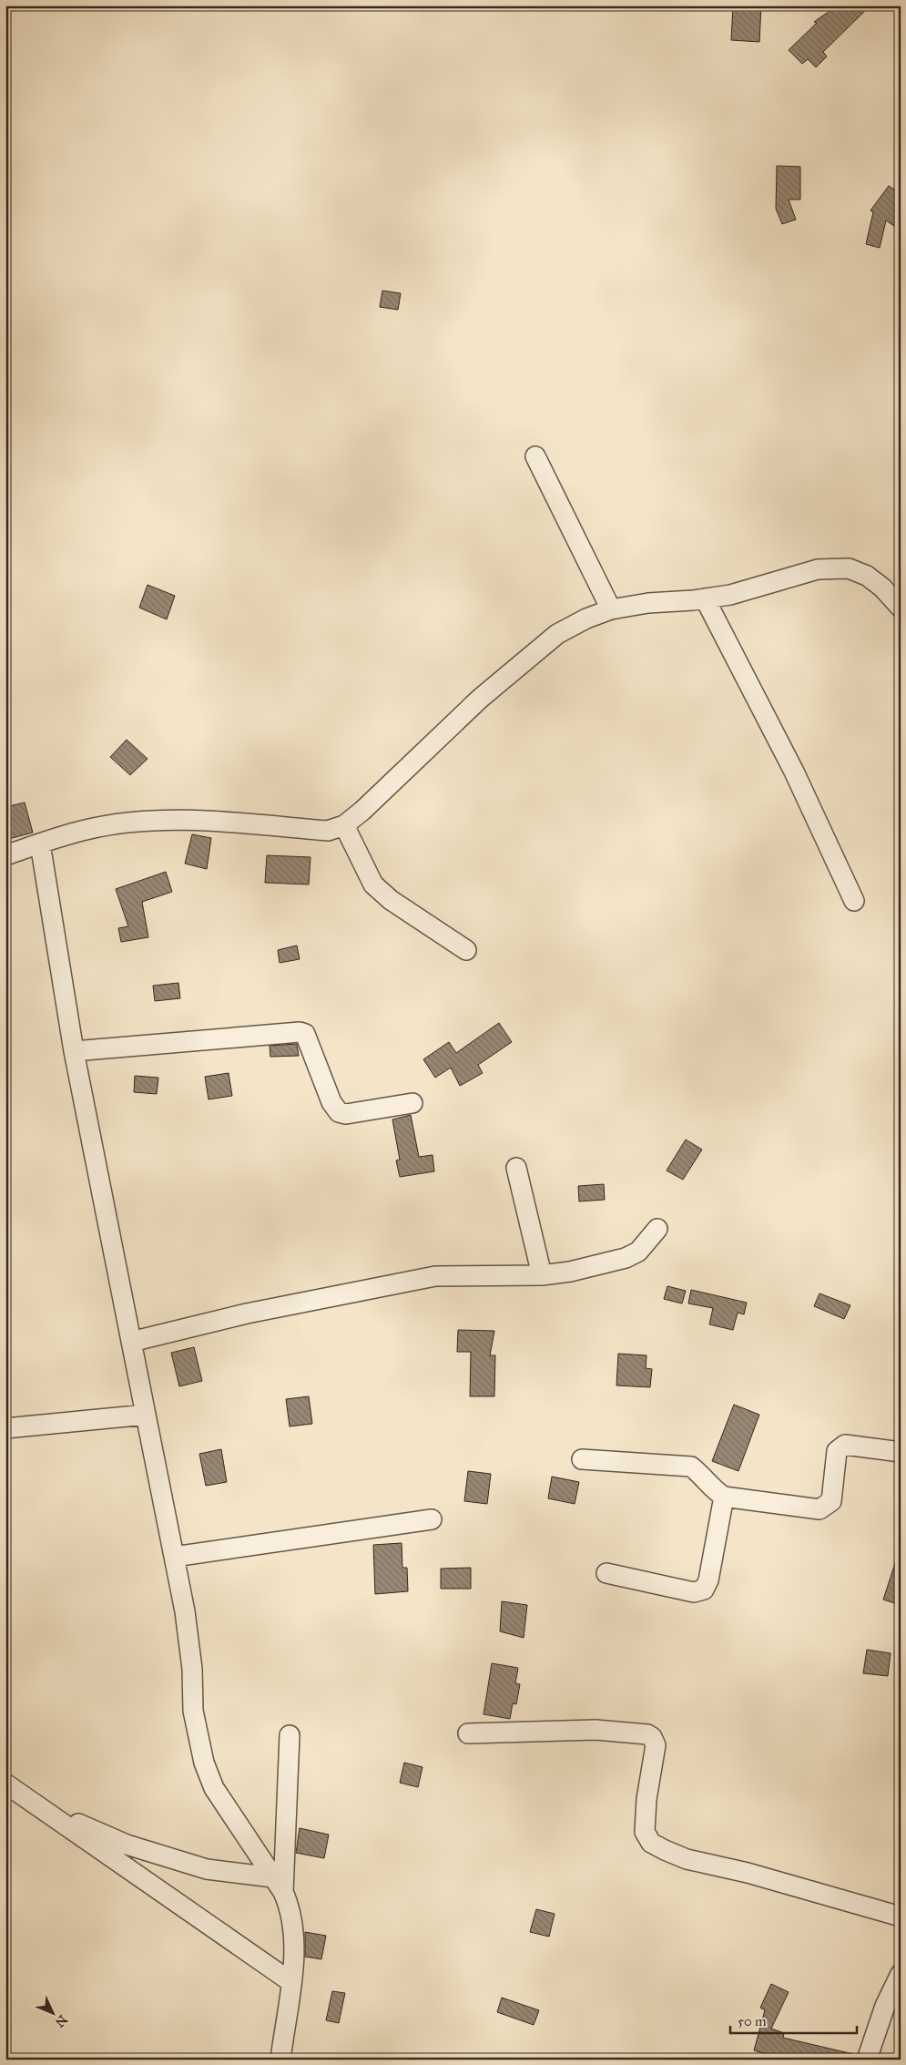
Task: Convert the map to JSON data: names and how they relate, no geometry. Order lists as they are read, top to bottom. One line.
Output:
{"scale_bar":"50 m","north":"bottom right"}
